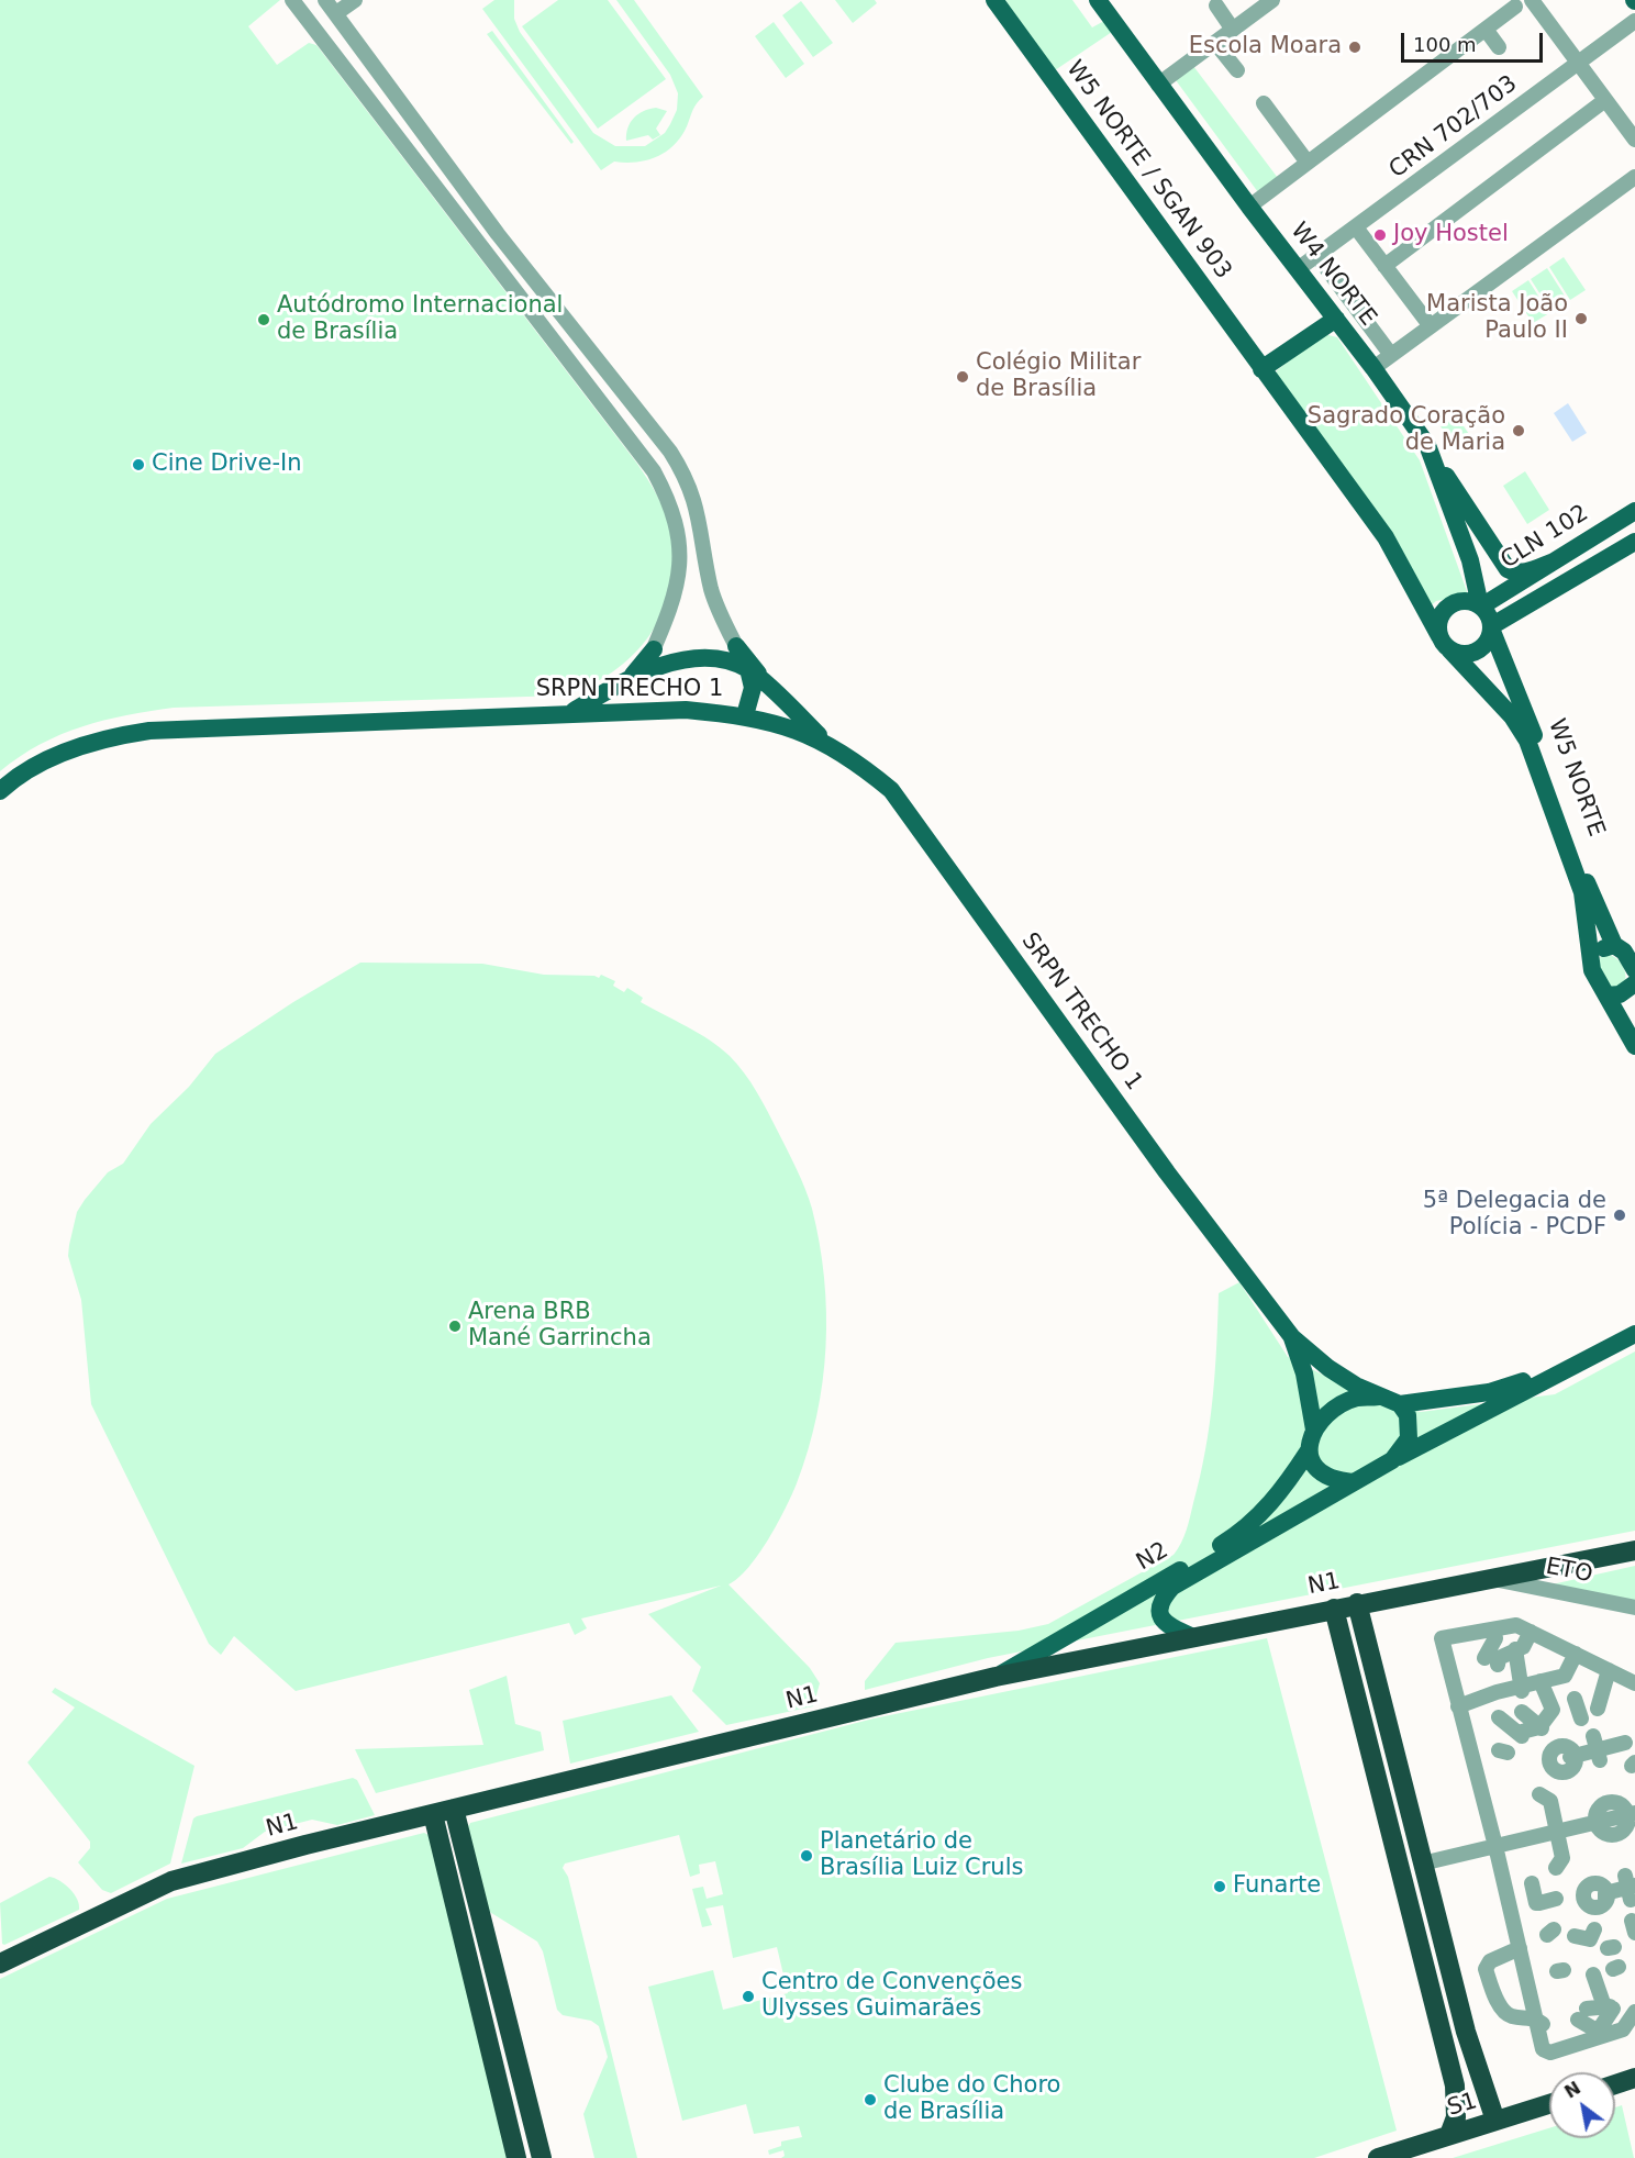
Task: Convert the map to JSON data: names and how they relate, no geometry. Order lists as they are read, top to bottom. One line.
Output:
{"streets":{"highway":["N1","S1"],"main road":["W5 NORTE / SGAN 903","W4 NORTE","CLN 102","SRPN TRECHO 1","W5 NORTE","N2"],"street":["CRN 702/703","ETO"]},"crossings":[["CRN 702/703","W4 NORTE"],["W5 NORTE / SGAN 903","W4 NORTE"],["W5 NORTE / SGAN 903","CLN 102"],["W5 NORTE / SGAN 903","W5 NORTE"],["W4 NORTE","CLN 102"],["W4 NORTE","W5 NORTE"],["CLN 102","W5 NORTE"],["SRPN TRECHO 1","N2"],["N2","N1"],["ETO","N1"]],"places":["Escola Moara","Joy Hostel","Marista João Paulo II","Autódromo Internacional de Brasília","Colégio Militar de Brasília","Sagrado Coração de Maria","Cine Drive-In","5ª Delegacia de Polícia - PCDF","Arena BRB Mané Garrincha","Planetário de Brasília Luiz Cruls","Funarte","Centro de Convenções Ulysses Guimarães","Clube do Choro de Brasília"],"scale_bar":"100 m","north":"top left"}
